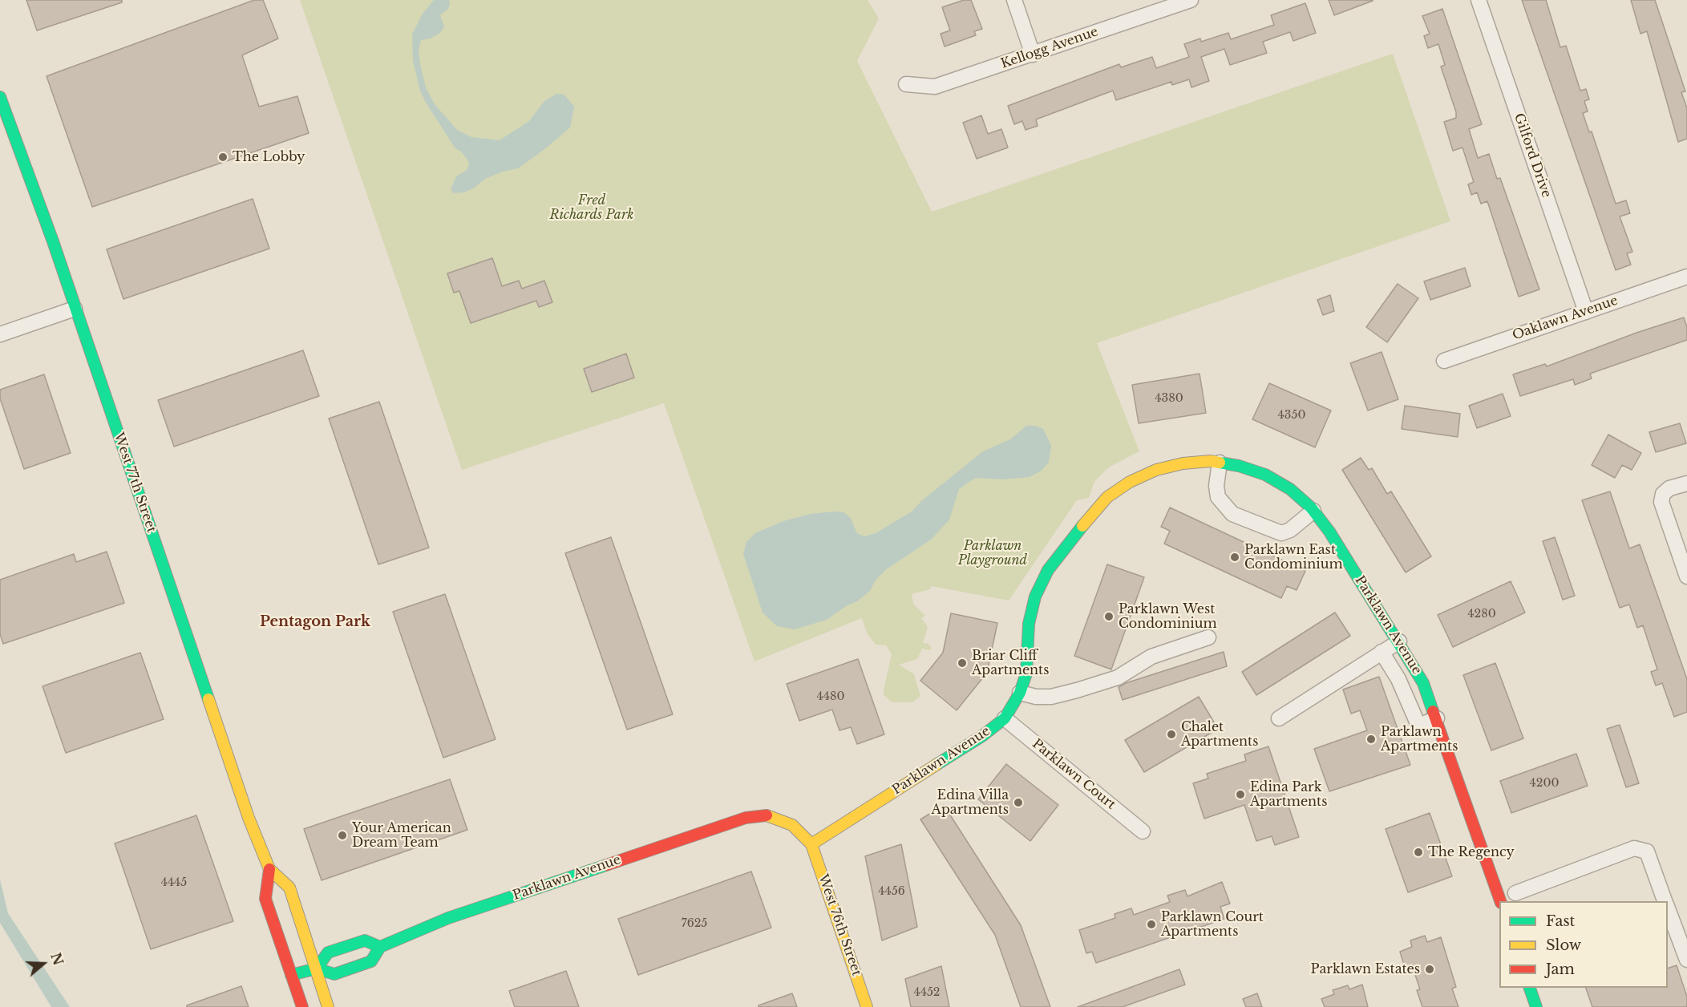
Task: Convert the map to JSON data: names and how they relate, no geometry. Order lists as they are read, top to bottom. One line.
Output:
{"streets":{"street":["Kellogg Avenue","Gilford Drive","Oaklawn Avenue","West 77th Street","Parklawn Avenue","Parklawn Court","West 76th Street"]},"crossings":[["Gilford Drive","Oaklawn Avenue"],["West 77th Street","Parklawn Avenue"],["Parklawn Avenue","Parklawn Court"],["Parklawn Avenue","West 76th Street"]],"districts":["Pentagon Park"],"parks":["Fred Richards Park","Parklawn Playground"],"places":["The Lobby","Parklawn East Condominium","Parklawn West Condominium","Briar Cliff Apartments","Chalet Apartments","Parklawn Apartments","Edina Park Apartments","Edina Villa Apartments","Your American Dream Team","The Regency","Parklawn Court Apartments","Parklawn Estates"],"house_numbers":["4380","4350","4280","4480","4200","4445","4456","7625","4452"],"legend":["Fast","Slow","Jam"],"north":"right"}
